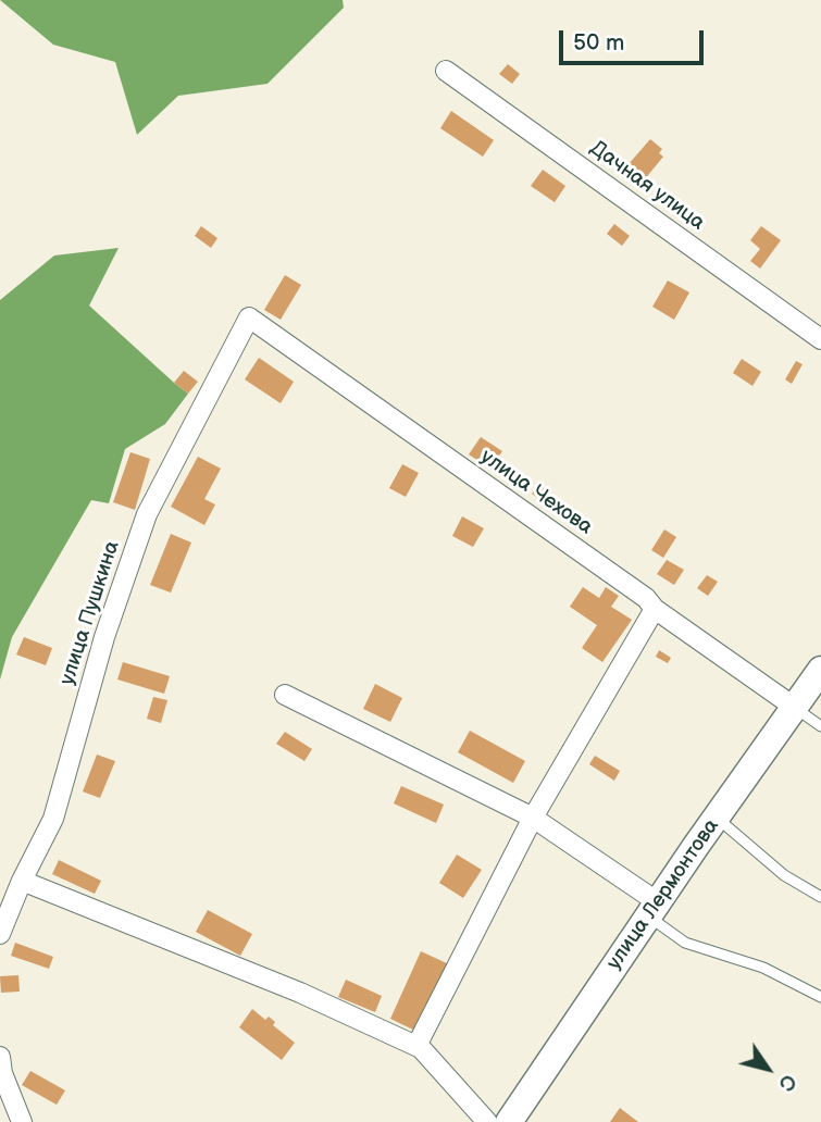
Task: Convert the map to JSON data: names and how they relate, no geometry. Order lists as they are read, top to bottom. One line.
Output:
{"streets":{"street":["Дачная улица","улица Чехова","улица Пушкина","улица Лермонтова"]},"crossings":[["улица Чехова","улица Пушкина"],["улица Чехова","улица Лермонтова"]],"scale_bar":"50 m","north":"bottom right"}
